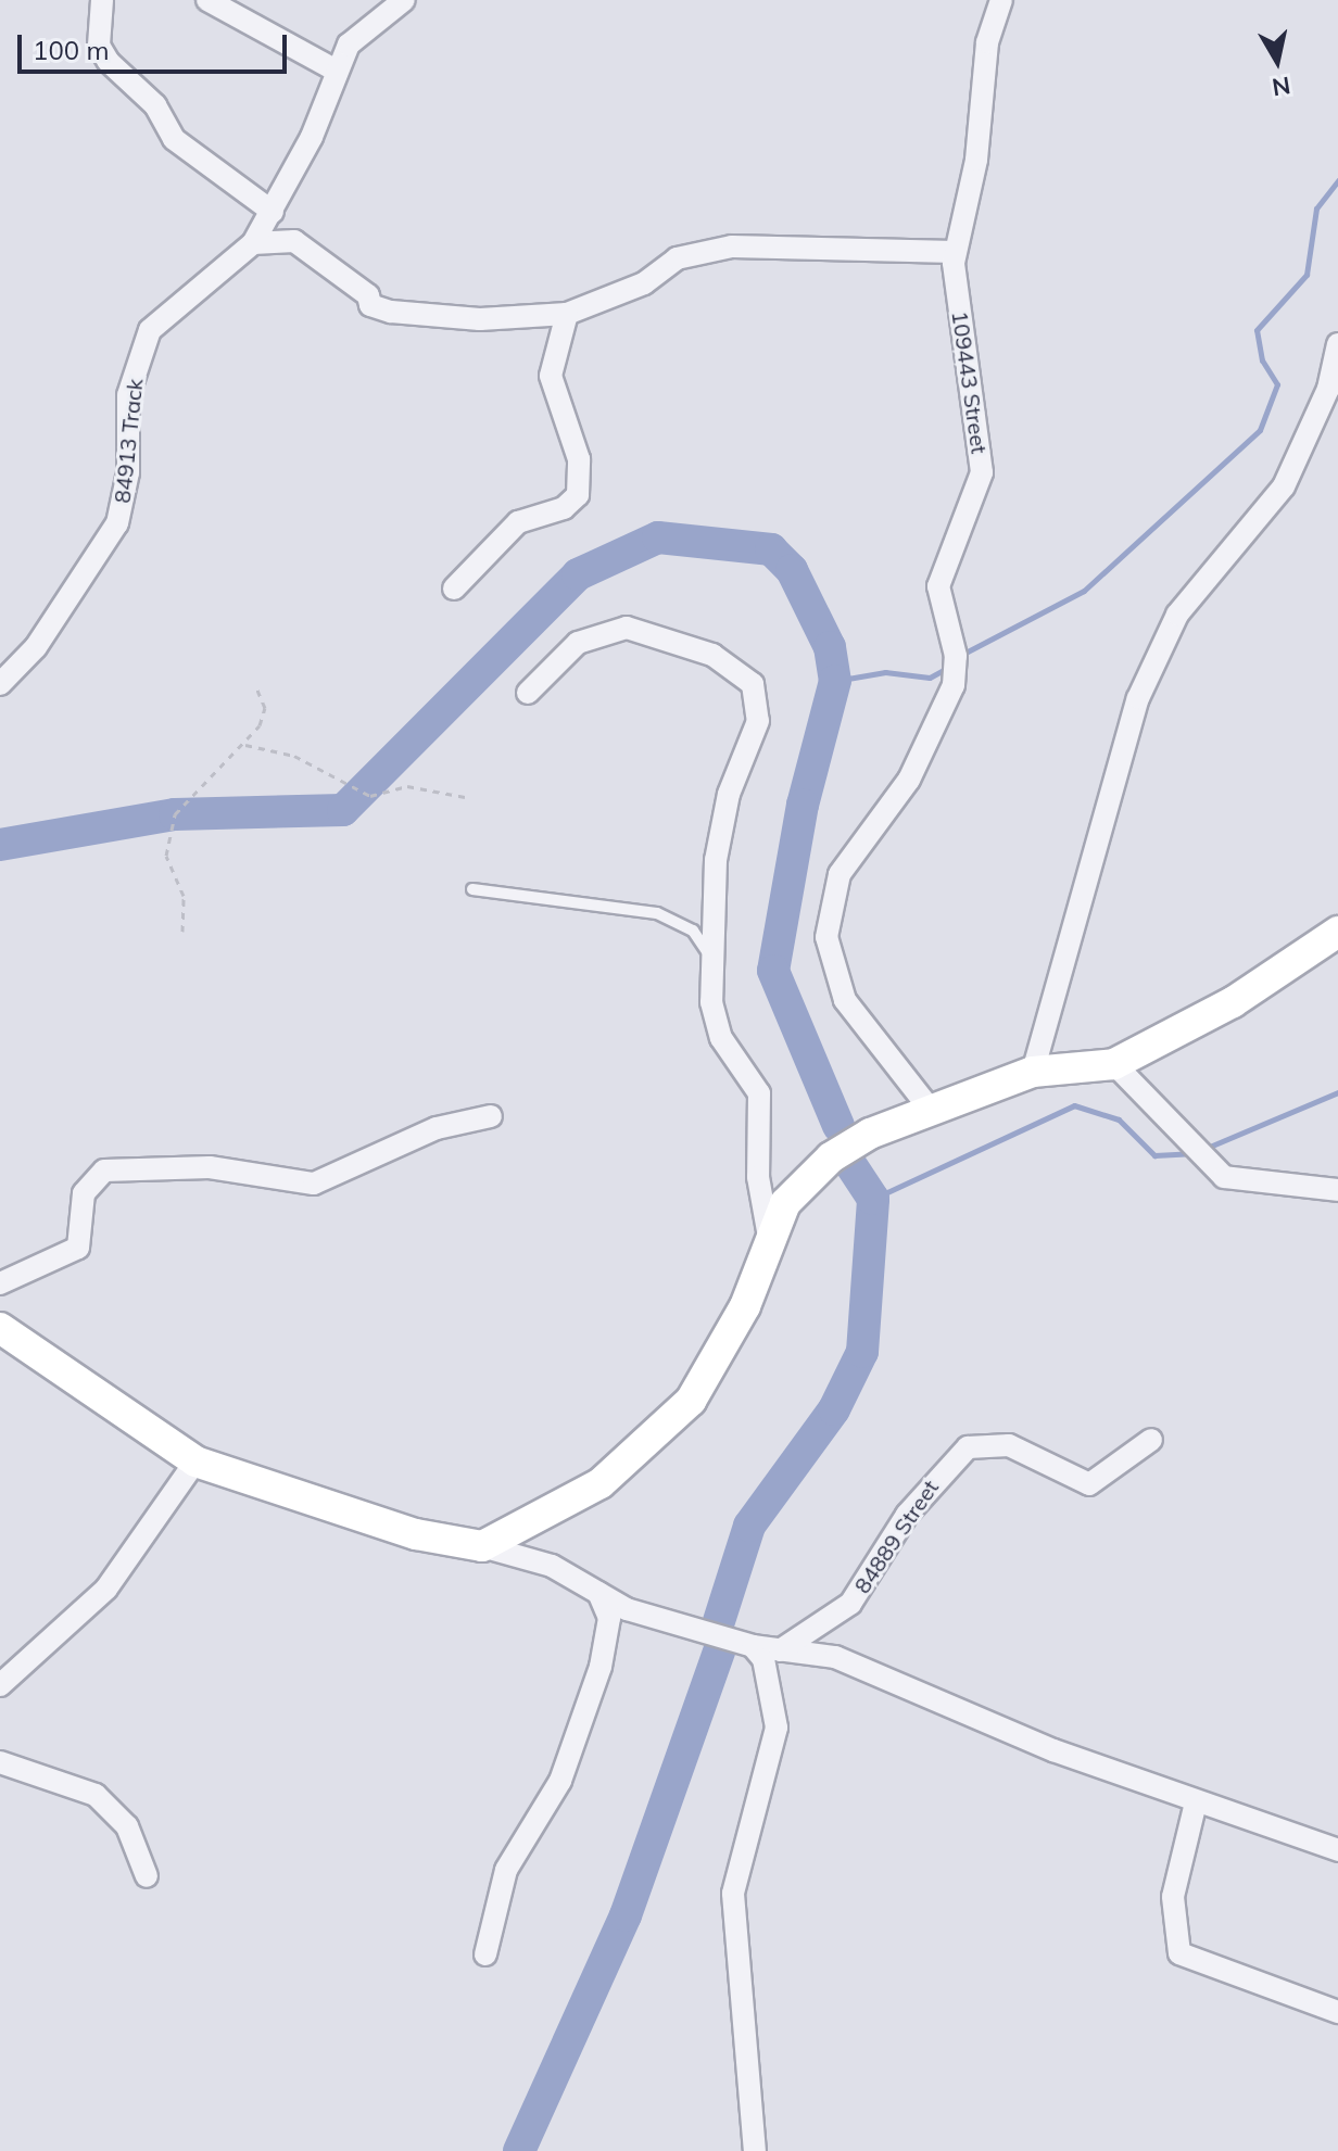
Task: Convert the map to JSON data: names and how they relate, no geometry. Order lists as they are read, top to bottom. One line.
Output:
{"streets":{"street":["109443 Street","84913 Track","84889 Street"]},"scale_bar":"100 m","north":"bottom"}
